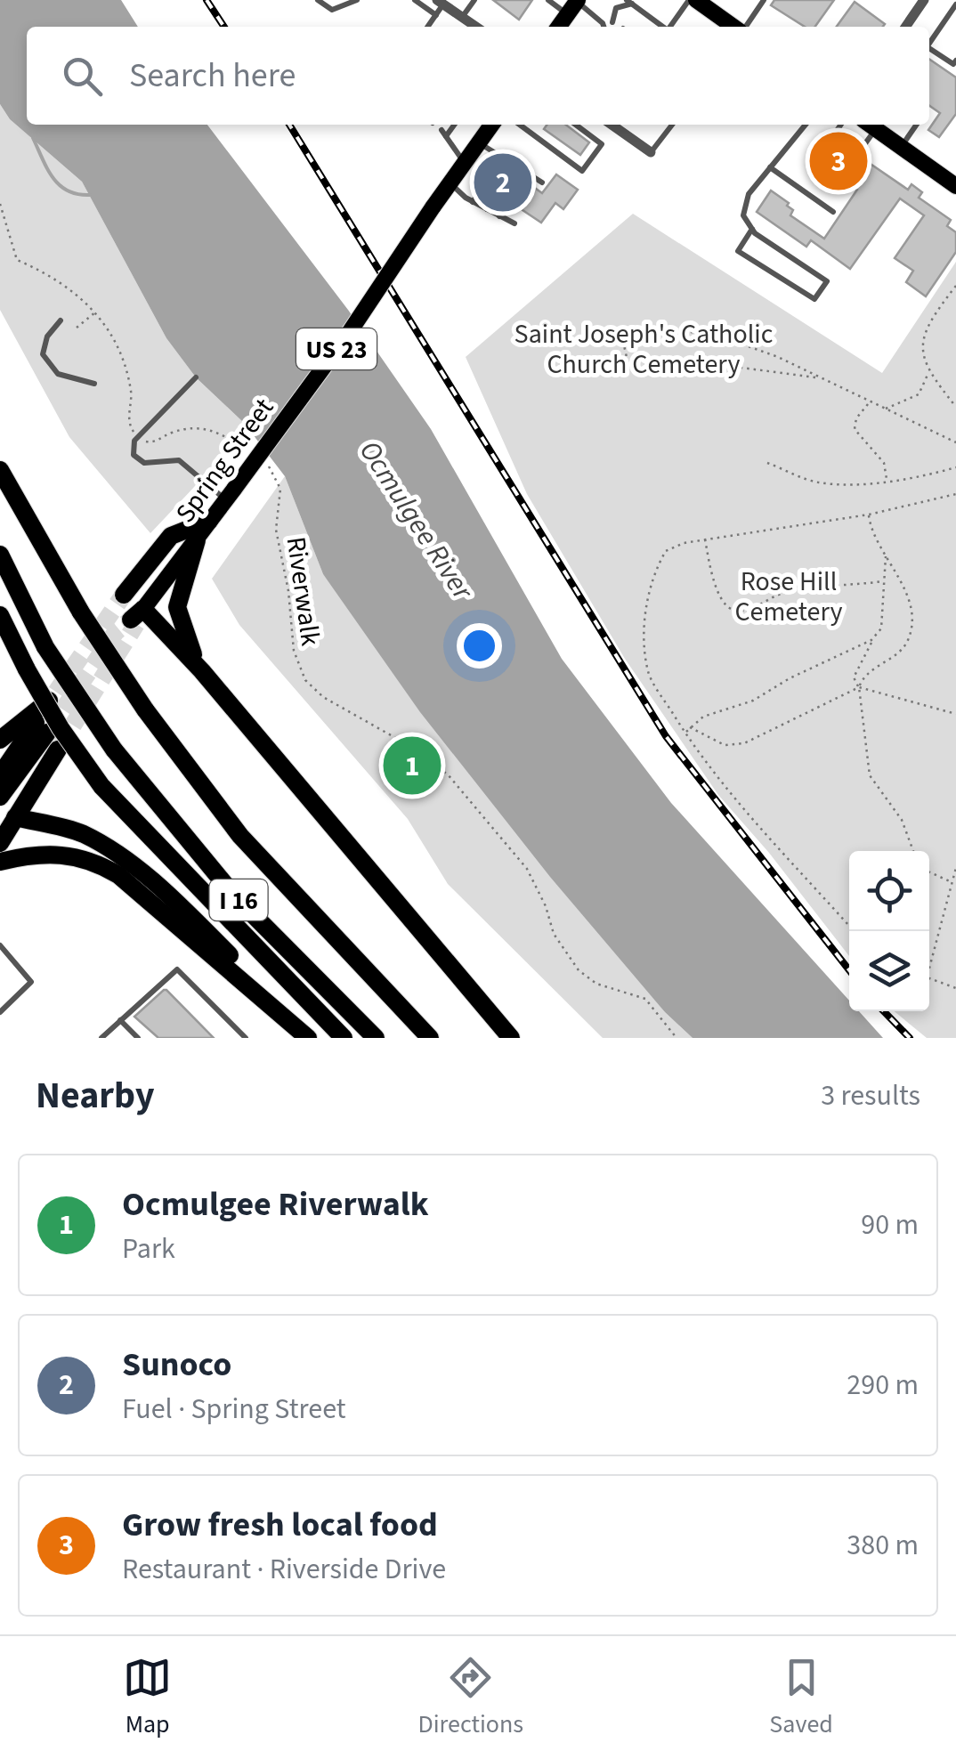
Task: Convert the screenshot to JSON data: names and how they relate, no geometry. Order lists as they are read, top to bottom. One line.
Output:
{"streets":{"highway":["I 16"],"main road":["US 23","Spring Street"],"path":["Riverwalk"]},"water":["Ocmulgee River"],"parks":["Saint Joseph's Catholic Church Cemetery","Rose Hill Cemetery"],"page":{"search":"Search here","pins":["3","2","1"],"heading":["Nearby","3 results"],"list":[{"mark":"1","name":"Ocmulgee Riverwalk","note":"Park","value":"90 m"},{"mark":"2","name":"Sunoco","note":"Fuel · Spring Street","value":"290 m"},{"mark":"3","name":"Grow fresh local food","note":"Restaurant · Riverside Drive","value":"380 m"}],"nav":["Map","Directions","Saved"]}}
